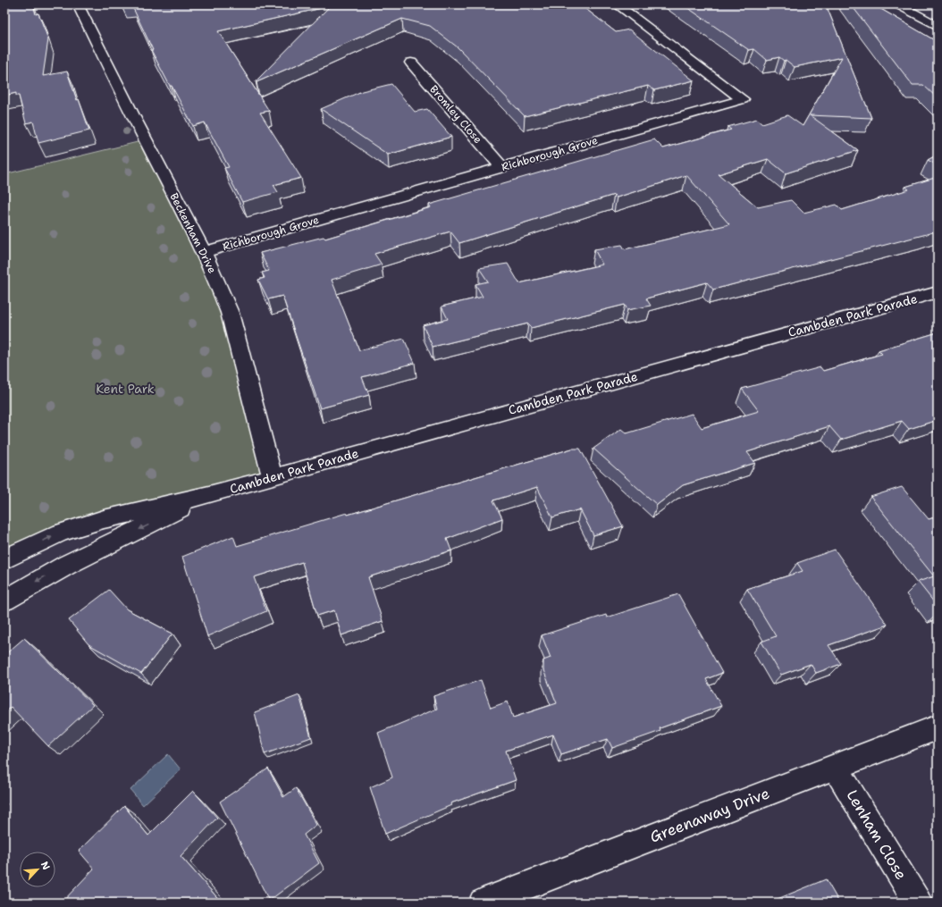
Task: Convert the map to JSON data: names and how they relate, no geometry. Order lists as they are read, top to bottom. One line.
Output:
{"streets":{"street":["Bromley Close","Richborough Grove","Beckenham Drive","Cambden Park Parade","Greenaway Drive","Lenham Close"]},"crossings":[["Bromley Close","Richborough Grove"],["Richborough Grove","Beckenham Drive"],["Beckenham Drive","Cambden Park Parade"],["Greenaway Drive","Lenham Close"]],"parks":["Kent Park"],"north":"top right"}
